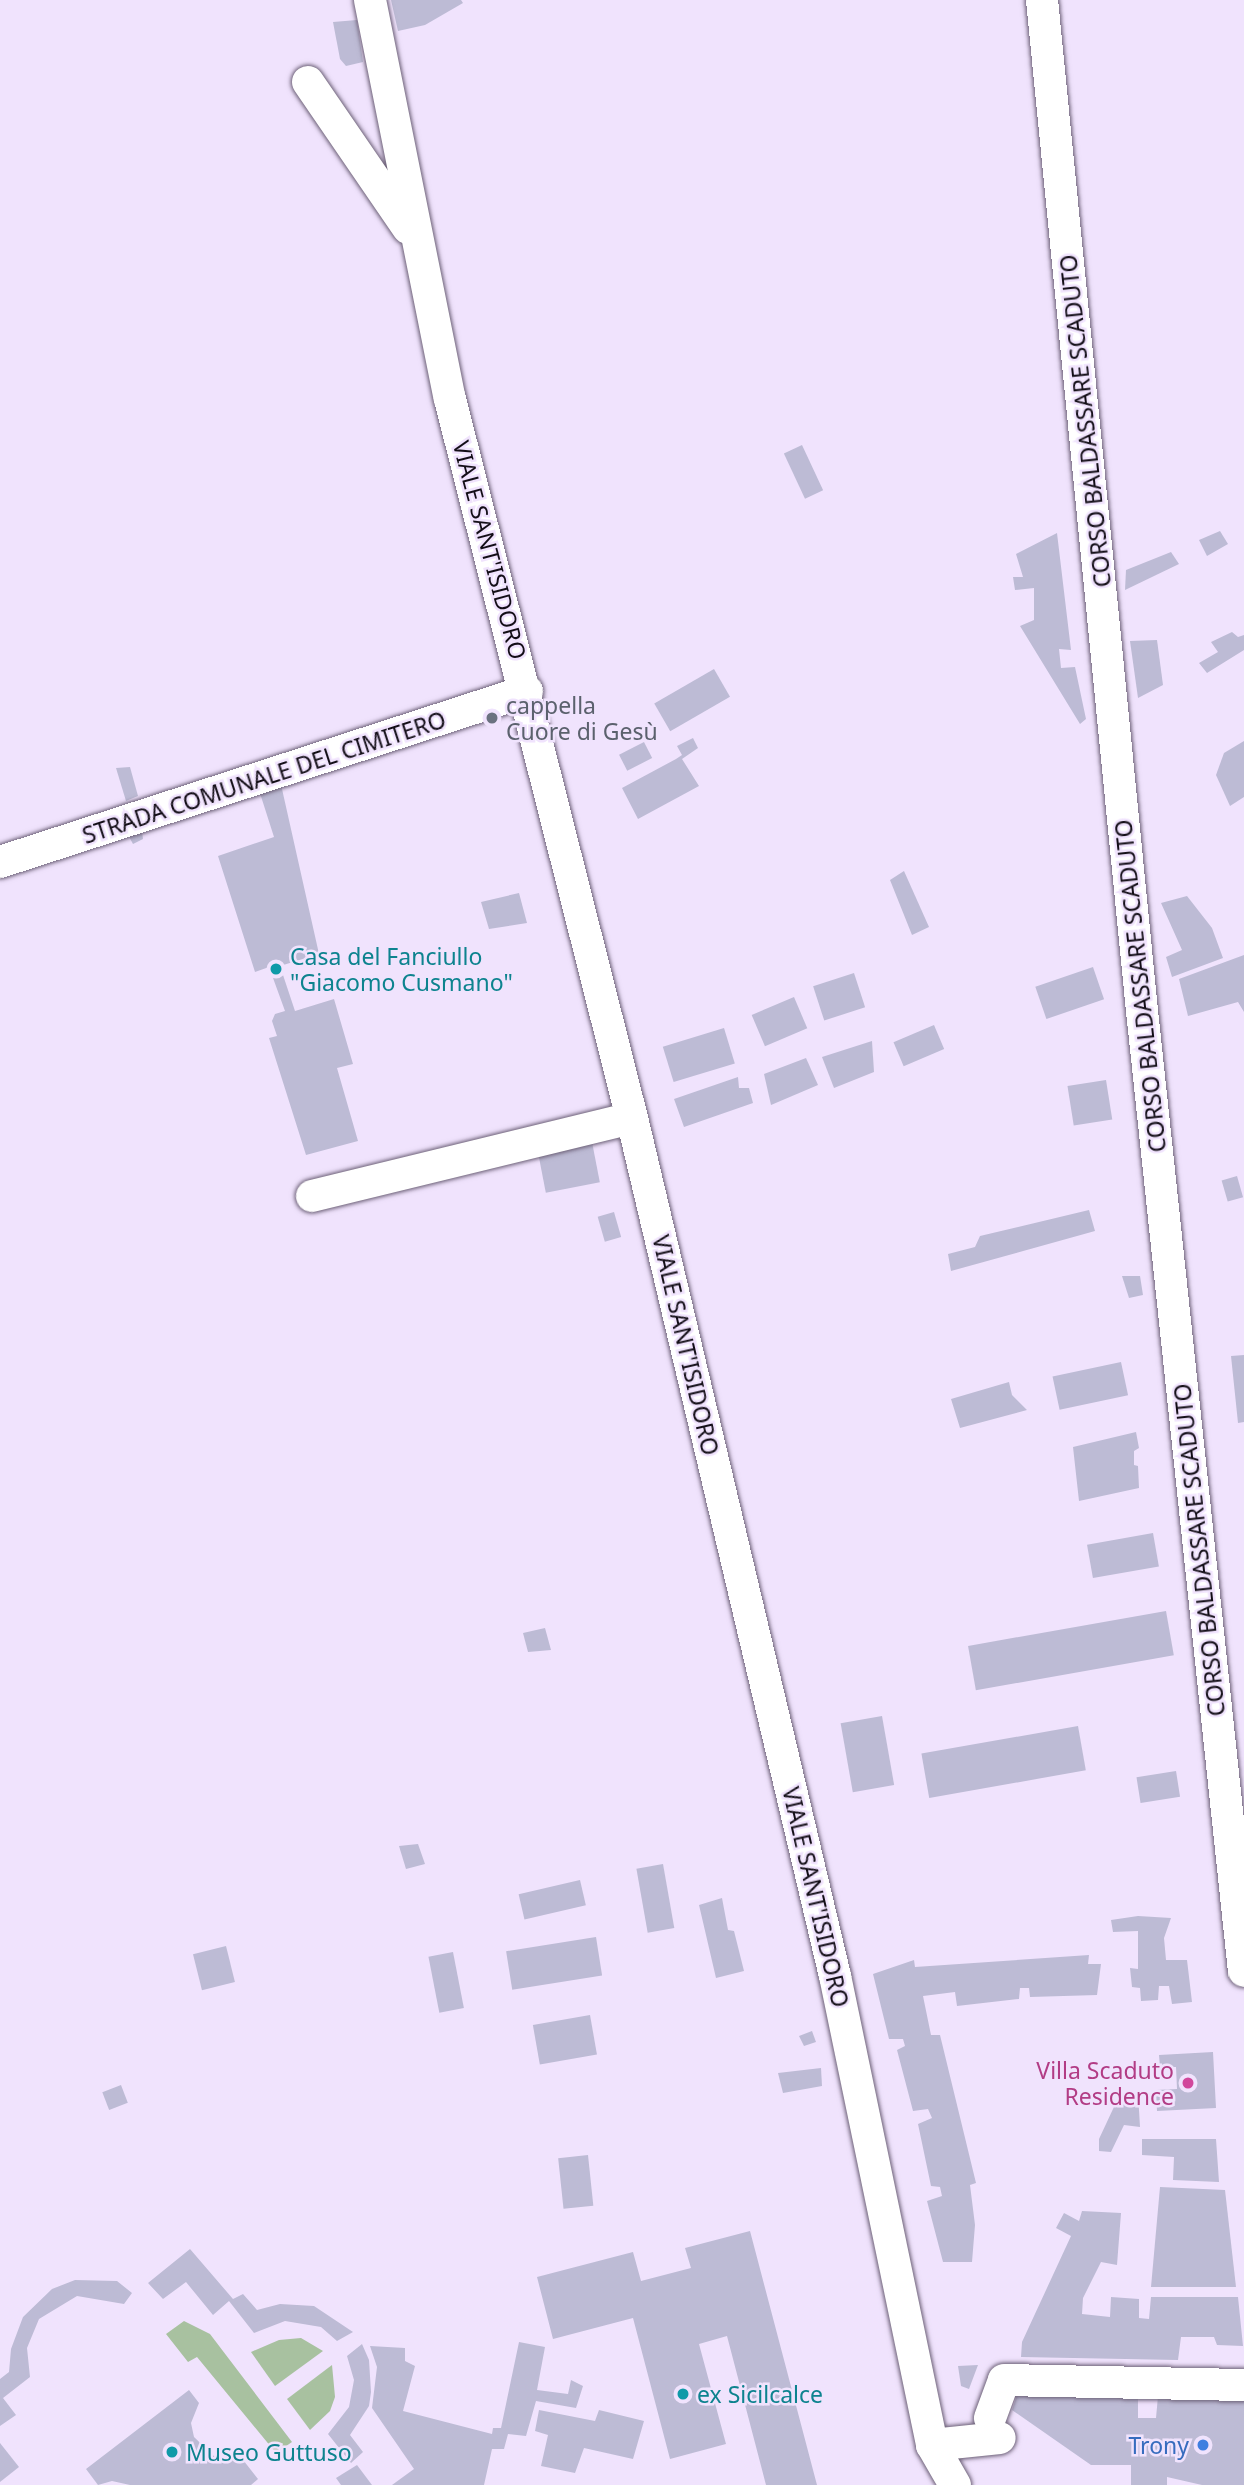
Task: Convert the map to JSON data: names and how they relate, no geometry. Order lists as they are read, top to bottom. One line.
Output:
{"streets":{"street":["CORSO BALDASSARE SCADUTO","VIALE SANT'ISIDORO","STRADA COMUNALE DEL CIMITERO"]},"crossings":[["VIALE SANT'ISIDORO","STRADA COMUNALE DEL CIMITERO"]],"places":["cappella Cuore di Gesù","Casa del Fanciullo \"Giacomo Cusmano\"","Villa Scaduto Residence","ex Sicilcalce","Trony","Museo Guttuso"]}
